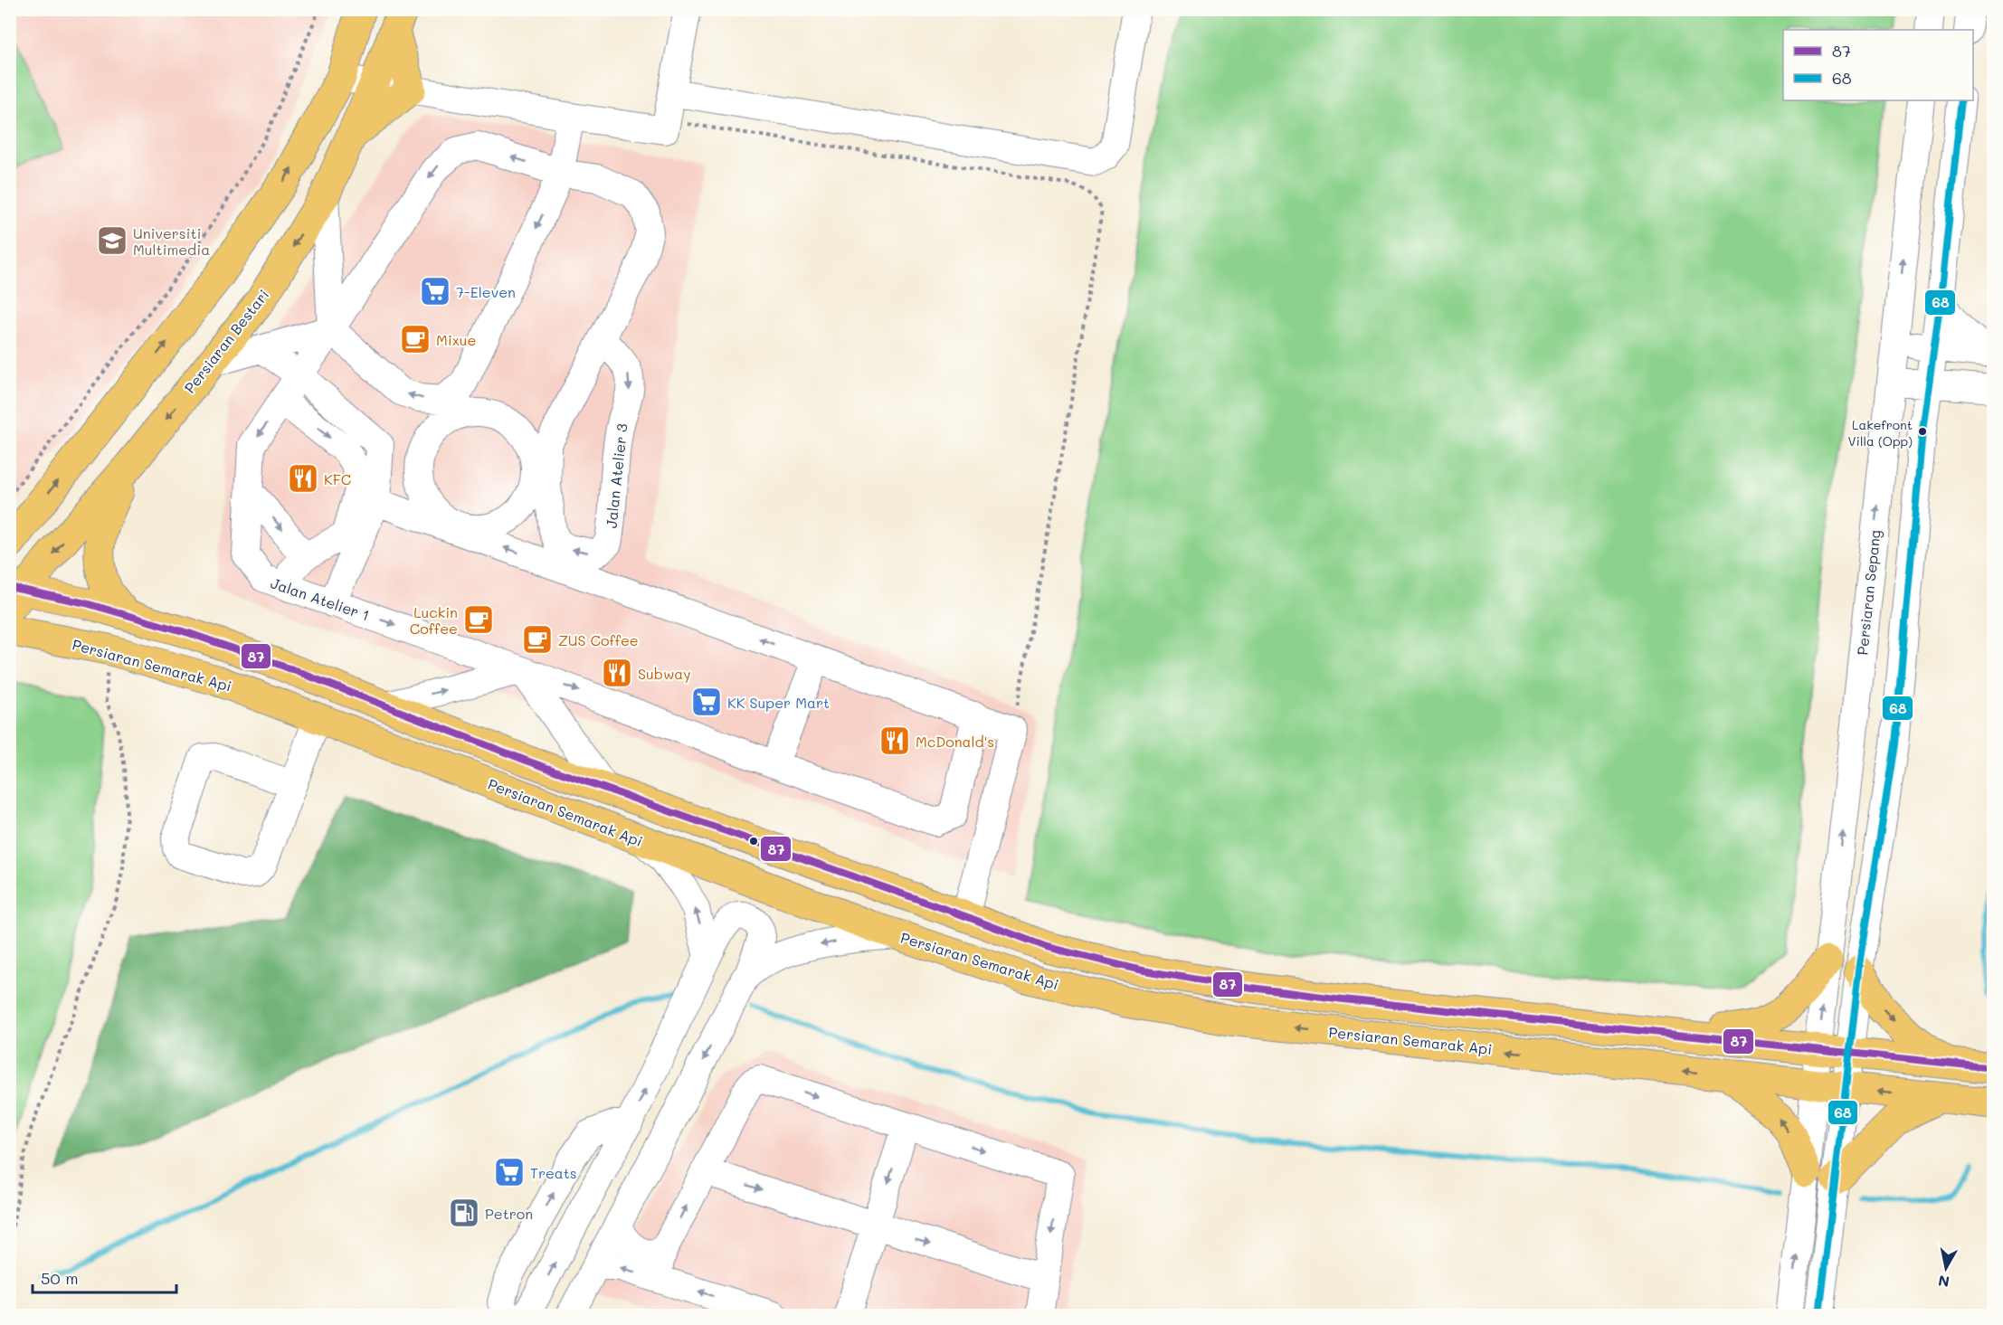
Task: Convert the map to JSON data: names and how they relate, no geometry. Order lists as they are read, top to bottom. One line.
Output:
{"streets":{"main road":["Persiaran Bestari","Persiaran Semarak Api"],"street":["Jalan Atelier 3","Persiaran Sepang","Jalan Atelier 1"]},"crossings":[["Jalan Atelier 3","Jalan Atelier 1"],["Persiaran Sepang","Persiaran Semarak Api"]],"places":{"school or university":["Universiti Multimedia"],"supermarket":["7-Eleven","KK Super Mart","Treats"],"cafe":["Mixue","Luckin Coffee","ZUS Coffee"],"other":["Lakefront Villa (Opp)"],"restaurant":["KFC","Subway","McDonald's"],"fuel station":["Petron"]},"lines":["transit line 68","transit line 87"],"legend":["87","68"],"scale_bar":"50 m","north":"bottom"}
